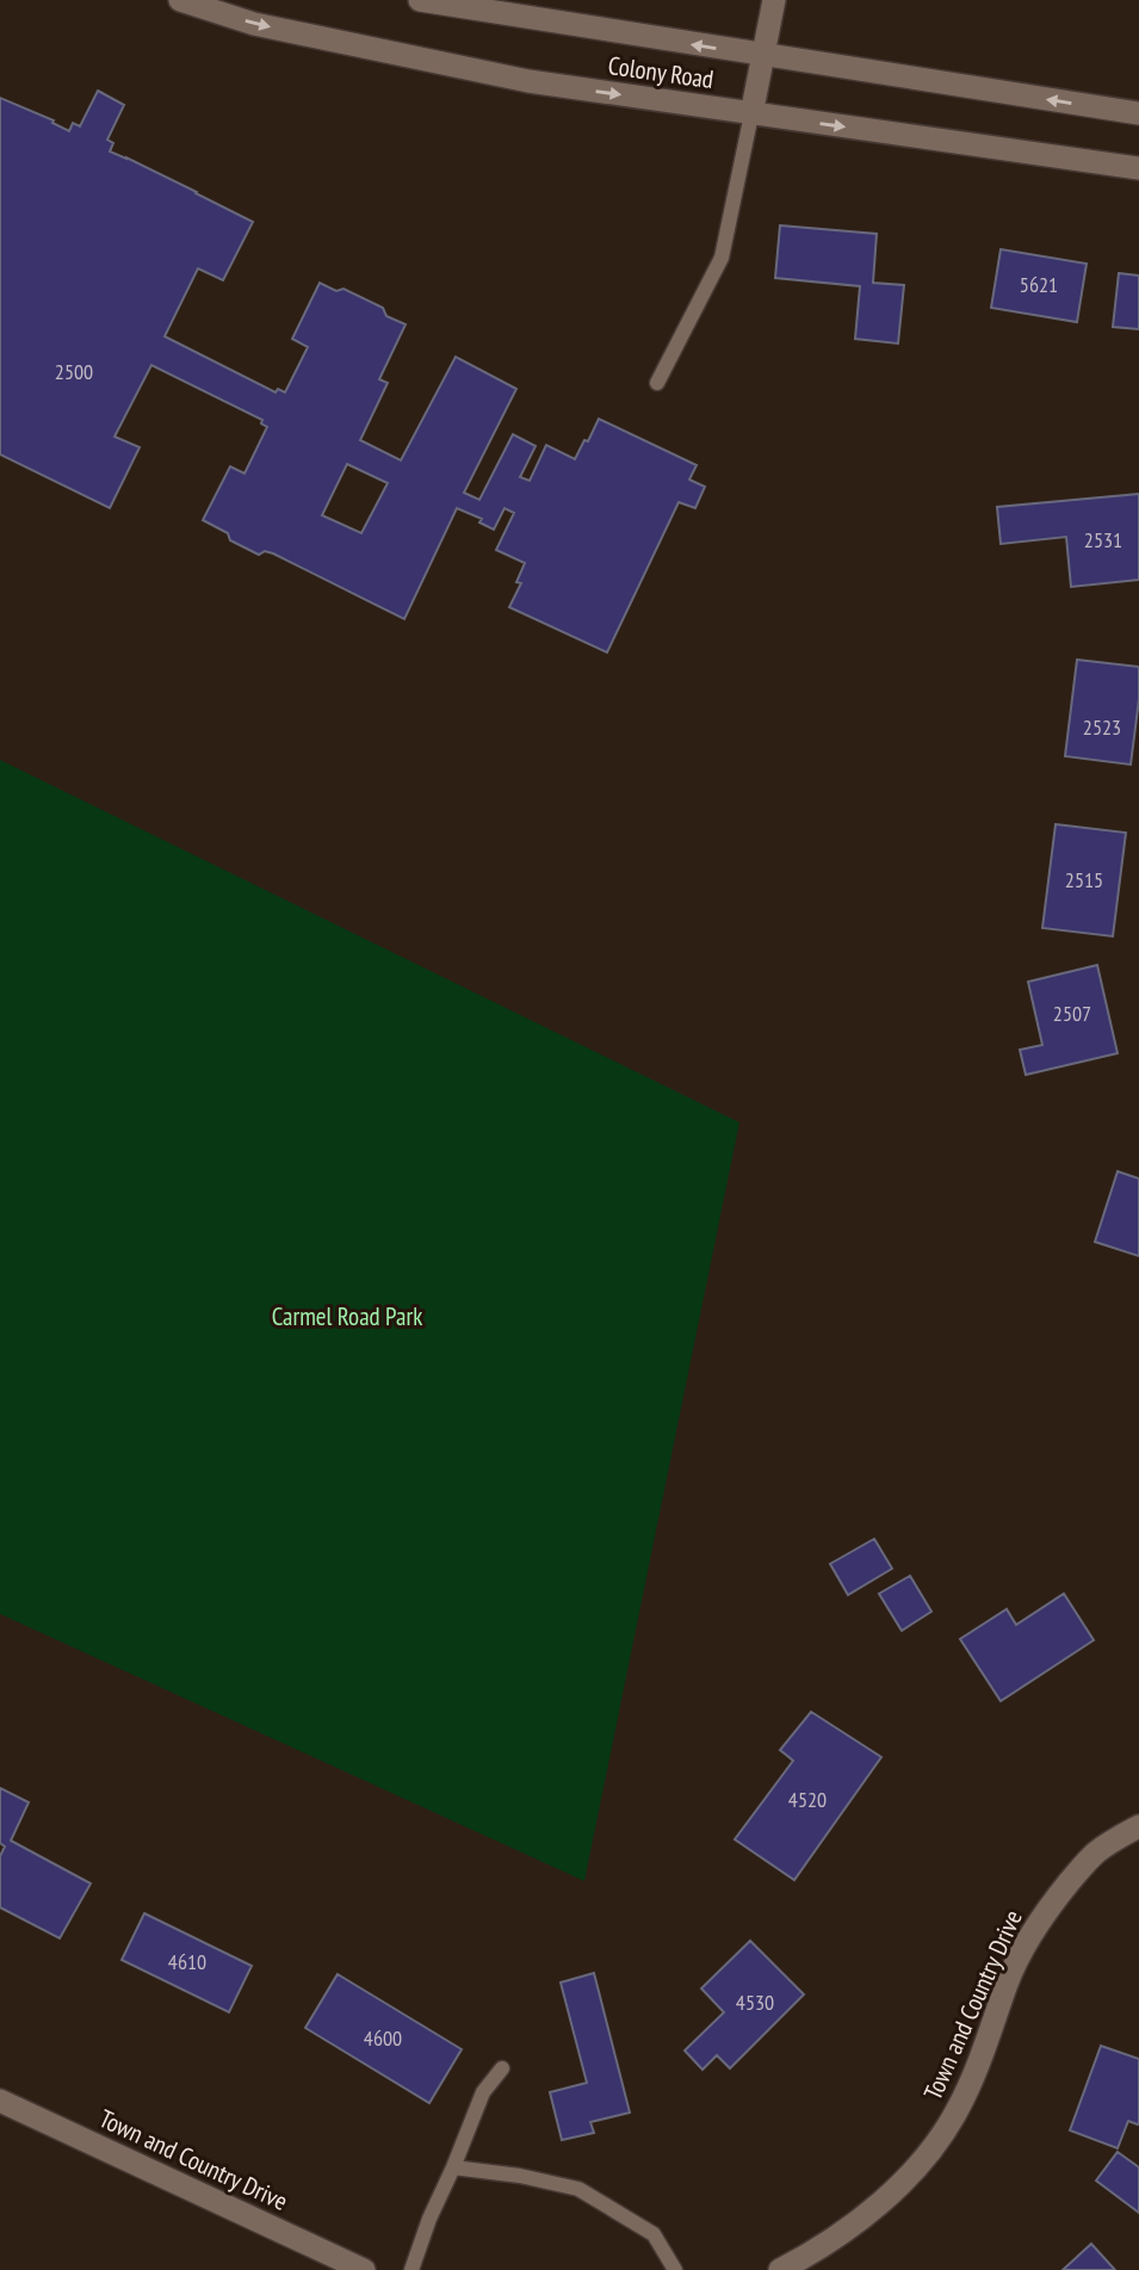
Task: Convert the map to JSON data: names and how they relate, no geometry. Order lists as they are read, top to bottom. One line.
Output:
{"streets":{"main road":["Colony Road","Town and Country Drive"]},"parks":["Carmel Road Park"],"house_numbers":["5621","2500","2531","2523","2515","2507","4520","4610","4530","4600"]}
